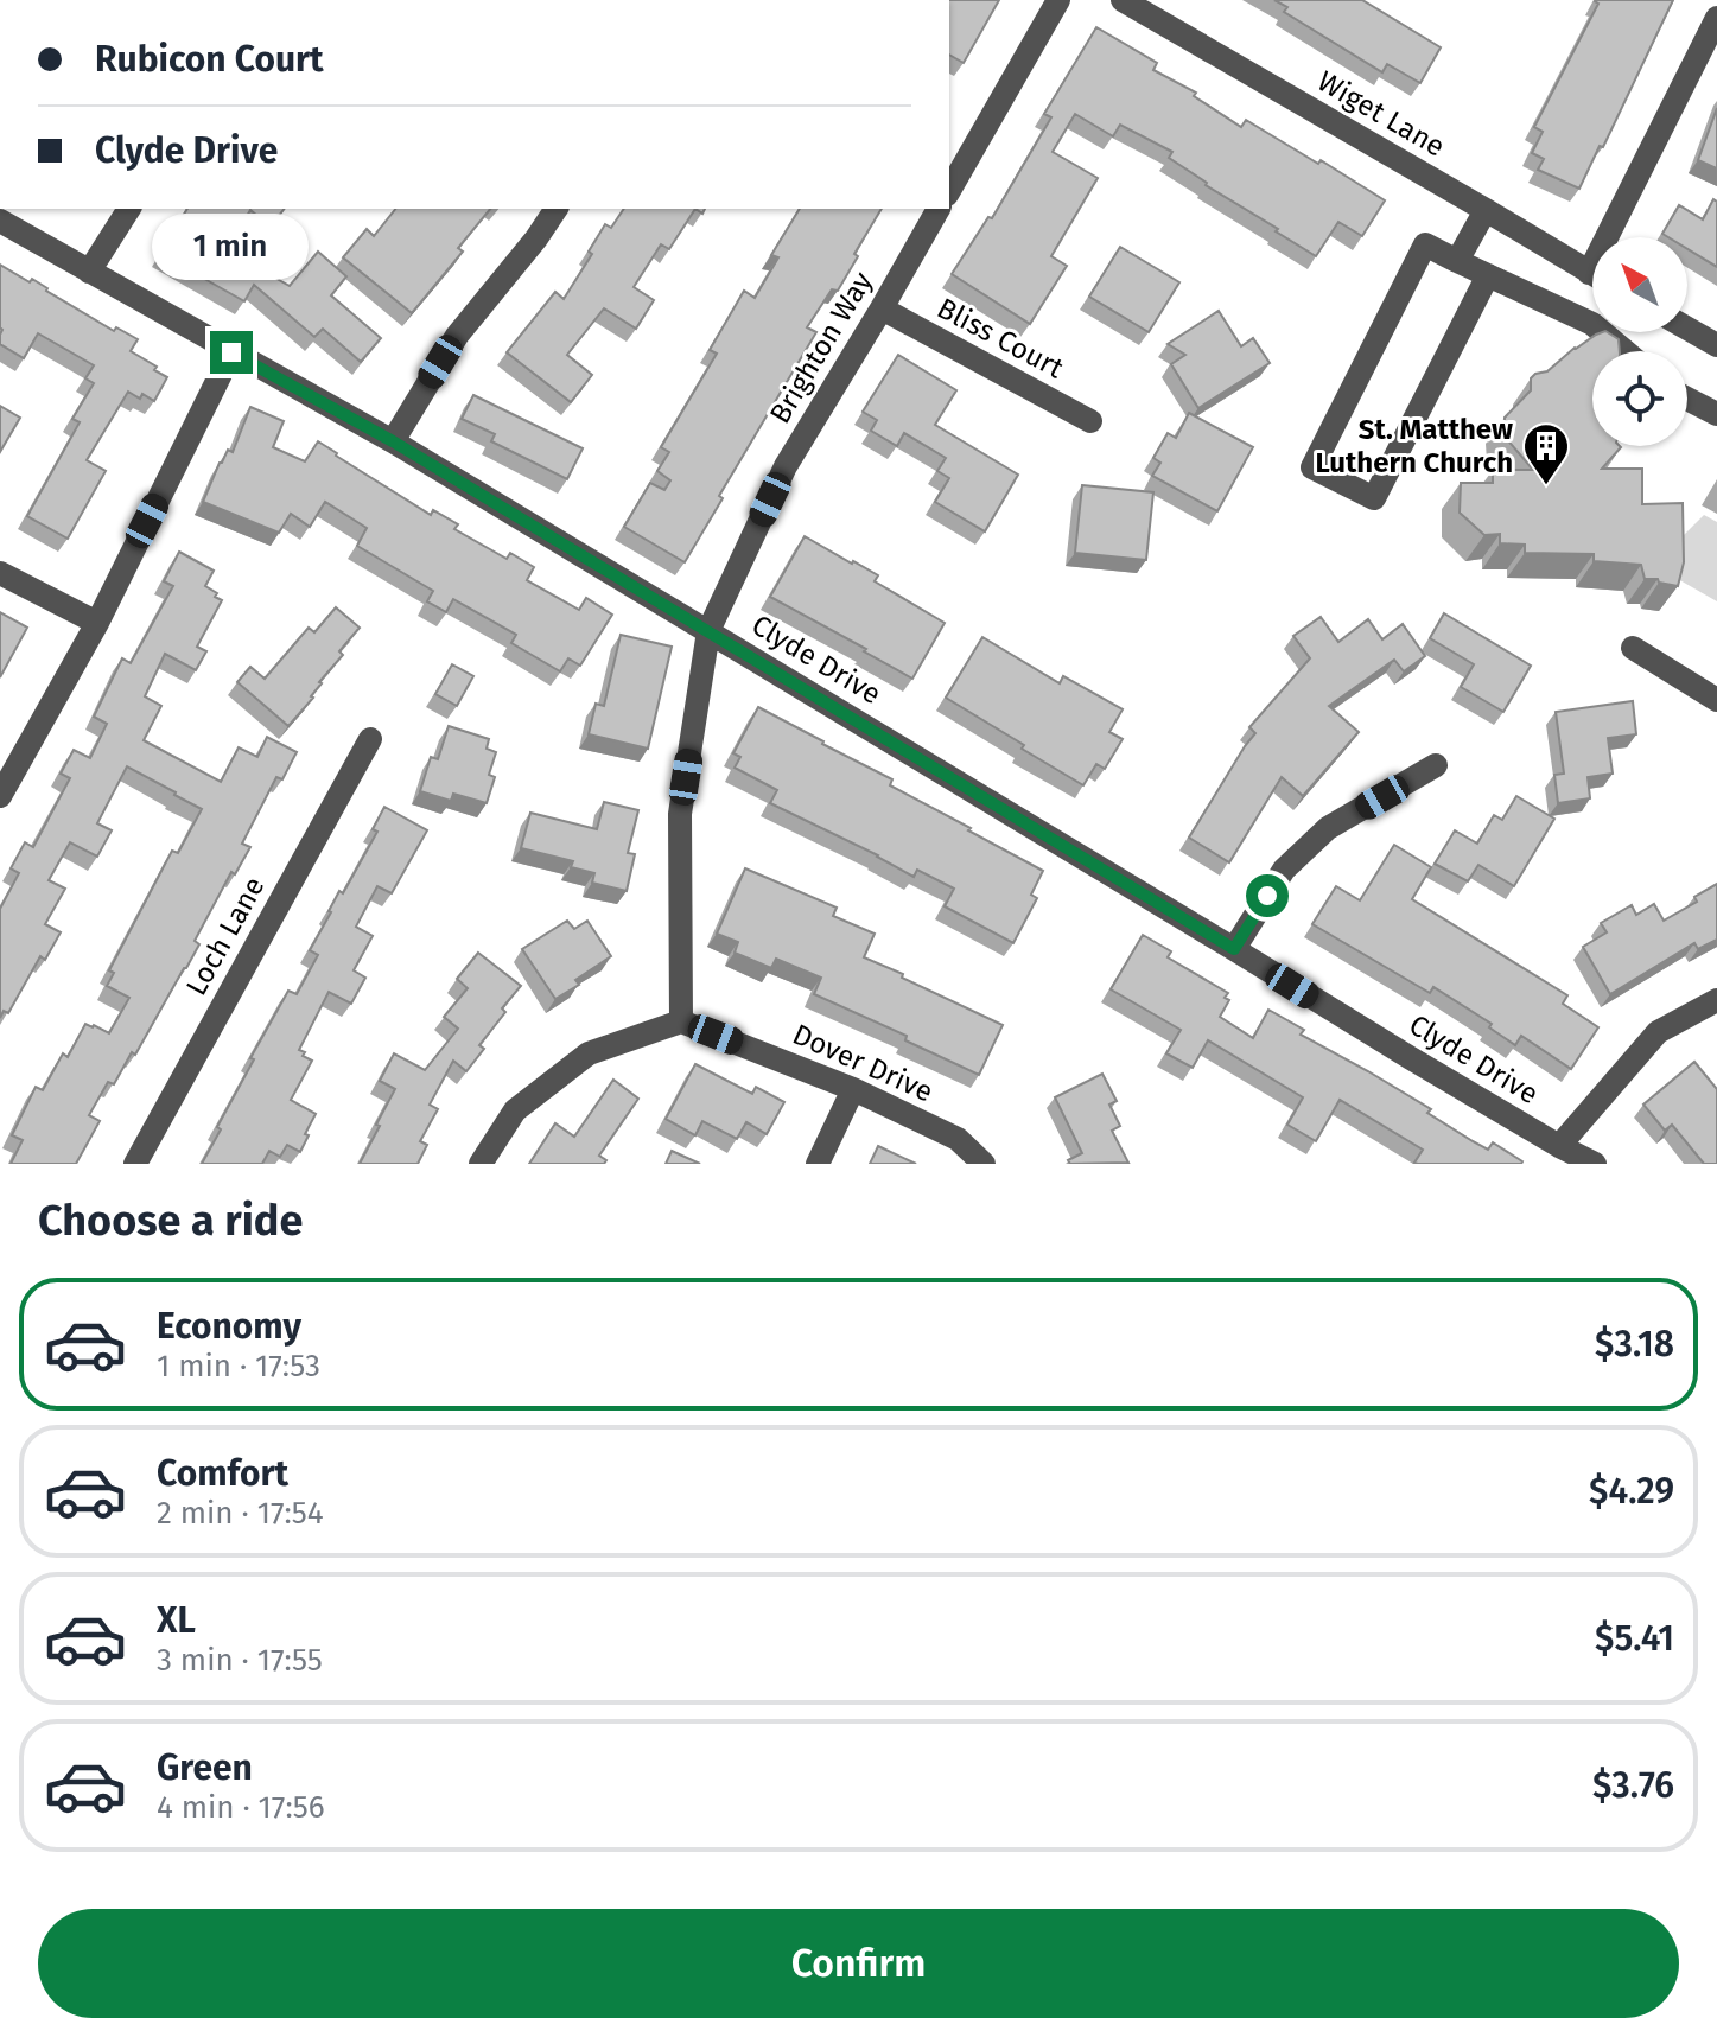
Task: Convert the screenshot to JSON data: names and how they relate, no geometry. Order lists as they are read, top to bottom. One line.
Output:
{"streets":{"street":["Wiget Lane","Bliss Court","Brighton Way","Clyde Drive","Loch Lane","Dover Drive"]},"crossings":[["Bliss Court","Brighton Way"],["Brighton Way","Clyde Drive"],["Brighton Way","Dover Drive"]],"places":{"building":["St. Matthew Luthern Church"]},"north":"top left","page":{"banner":["Rubicon Court","Clyde Drive"],"bubble":"1 min","heading":"Choose a ride","list":[{"name":"Economy","note":"1 min · 17:53","value":"$3.18"},{"name":"Comfort","note":"2 min · 17:54","value":"$4.29"},{"name":"XL","note":"3 min · 17:55","value":"$5.41"},{"name":"Green","note":"4 min · 17:56","value":"$3.76"}],"buttons":"Confirm"}}
